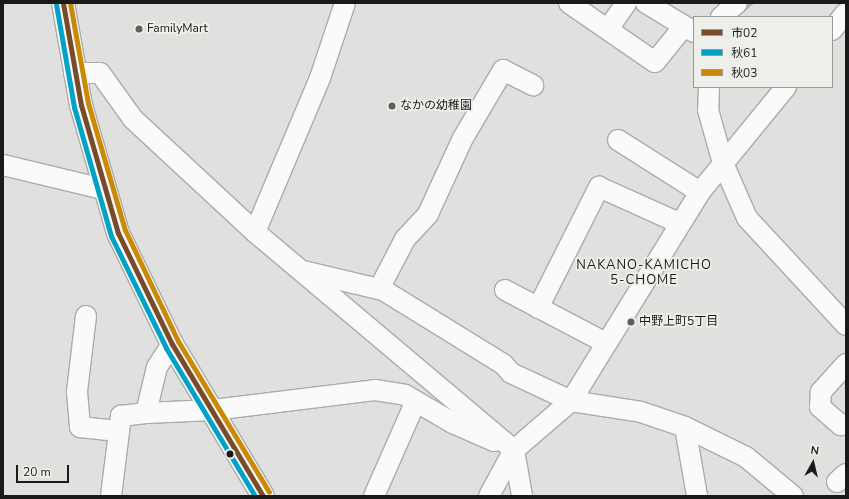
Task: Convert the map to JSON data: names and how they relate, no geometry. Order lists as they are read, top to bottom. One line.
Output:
{"districts":["NAKANO-KAMICHO 5-CHOME"],"places":["FamilyMart","なかの幼稚園","中野上町5丁目"],"lines":["transit line 市02","transit line 秋03","transit line 秋61"],"legend":["市02","秋61","秋03"],"scale_bar":"20 m","north":"top"}
